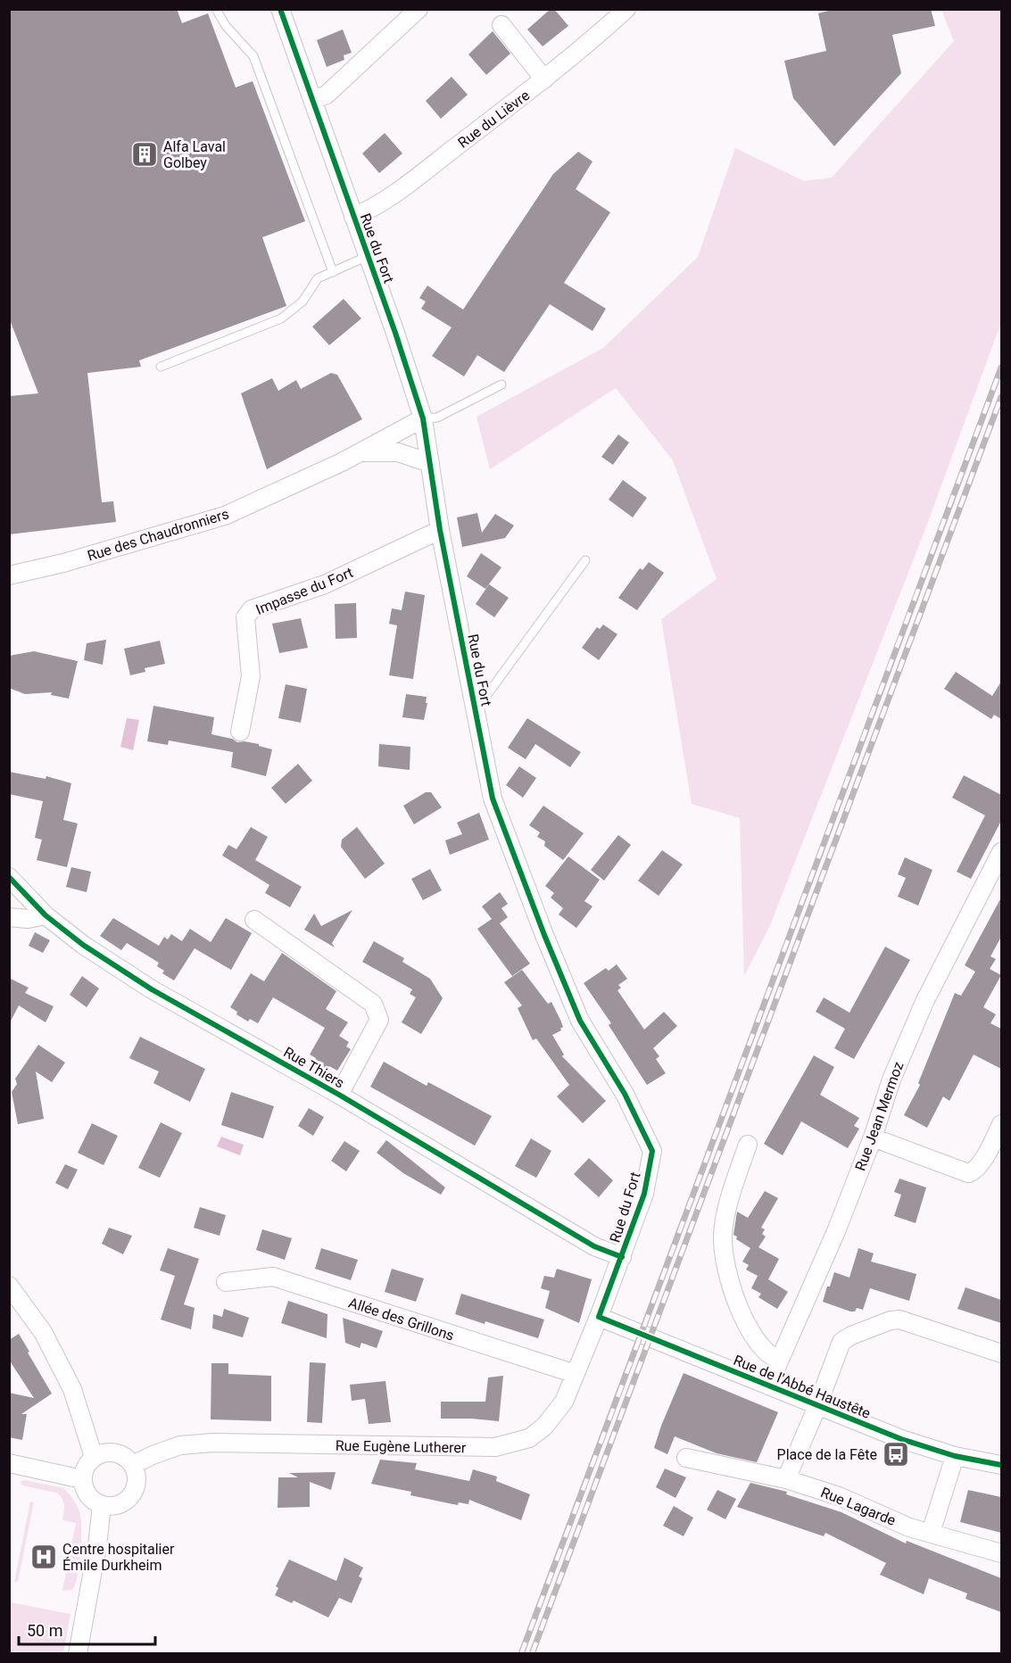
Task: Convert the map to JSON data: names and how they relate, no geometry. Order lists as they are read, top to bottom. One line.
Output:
{"streets":{"street":["Rue du Lièvre","Rue du Fort","Rue des Chaudronniers","Impasse du Fort","Rue Thiers","Rue Jean Mermoz","Allée des Grillons","Rue de l'Abbé Haustête","Rue Eugène Lutherer","Rue Lagarde"]},"crossings":[["Rue du Lièvre","Rue du Fort"],["Rue du Fort","Rue des Chaudronniers"],["Rue du Fort","Impasse du Fort"],["Rue du Fort","Rue Thiers"],["Rue du Fort","Rue de l'Abbé Haustête"],["Rue du Fort","Rue Eugène Lutherer"],["Rue Jean Mermoz","Rue de l'Abbé Haustête"],["Allée des Grillons","Rue Eugène Lutherer"],["Rue de l'Abbé Haustête","Rue Eugène Lutherer"]],"places":{"building":["Alfa Laval Golbey"],"bus stop":["Place de la Fête"],"hospital":["Centre hospitalier Émile Durkheim"]},"scale_bar":"50 m"}
